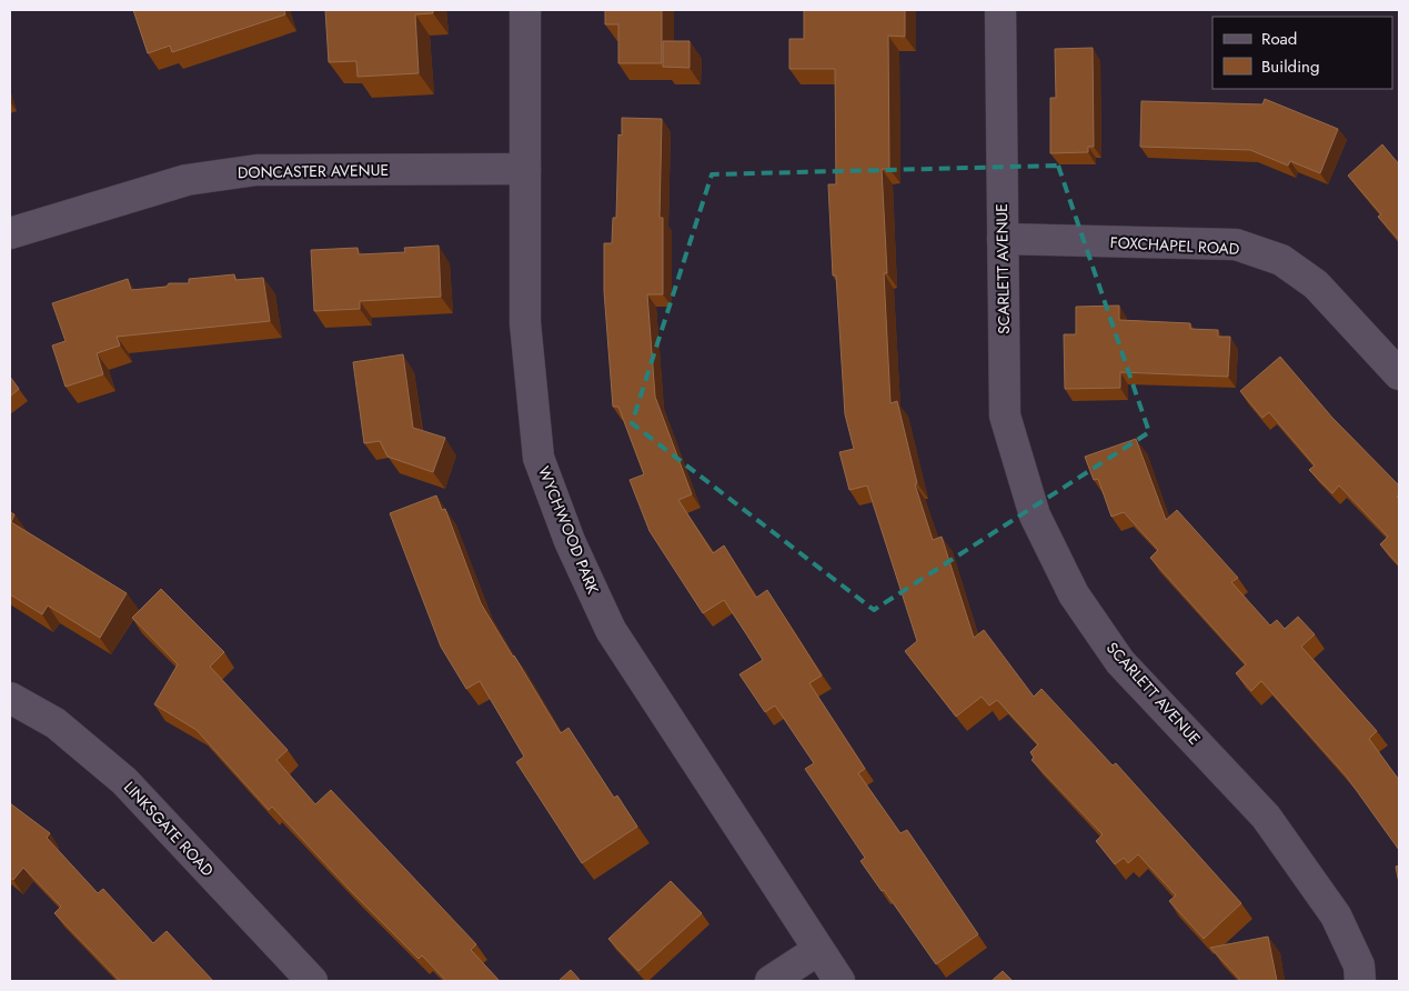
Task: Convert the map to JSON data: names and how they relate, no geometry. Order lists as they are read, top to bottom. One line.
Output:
{"streets":{"street":["DONCASTER AVENUE","FOXCHAPEL ROAD","SCARLETT AVENUE","WYCHWOOD PARK","LINKSGATE ROAD"]},"crossings":[["DONCASTER AVENUE","WYCHWOOD PARK"],["FOXCHAPEL ROAD","SCARLETT AVENUE"]],"legend":["Road","Building"]}
